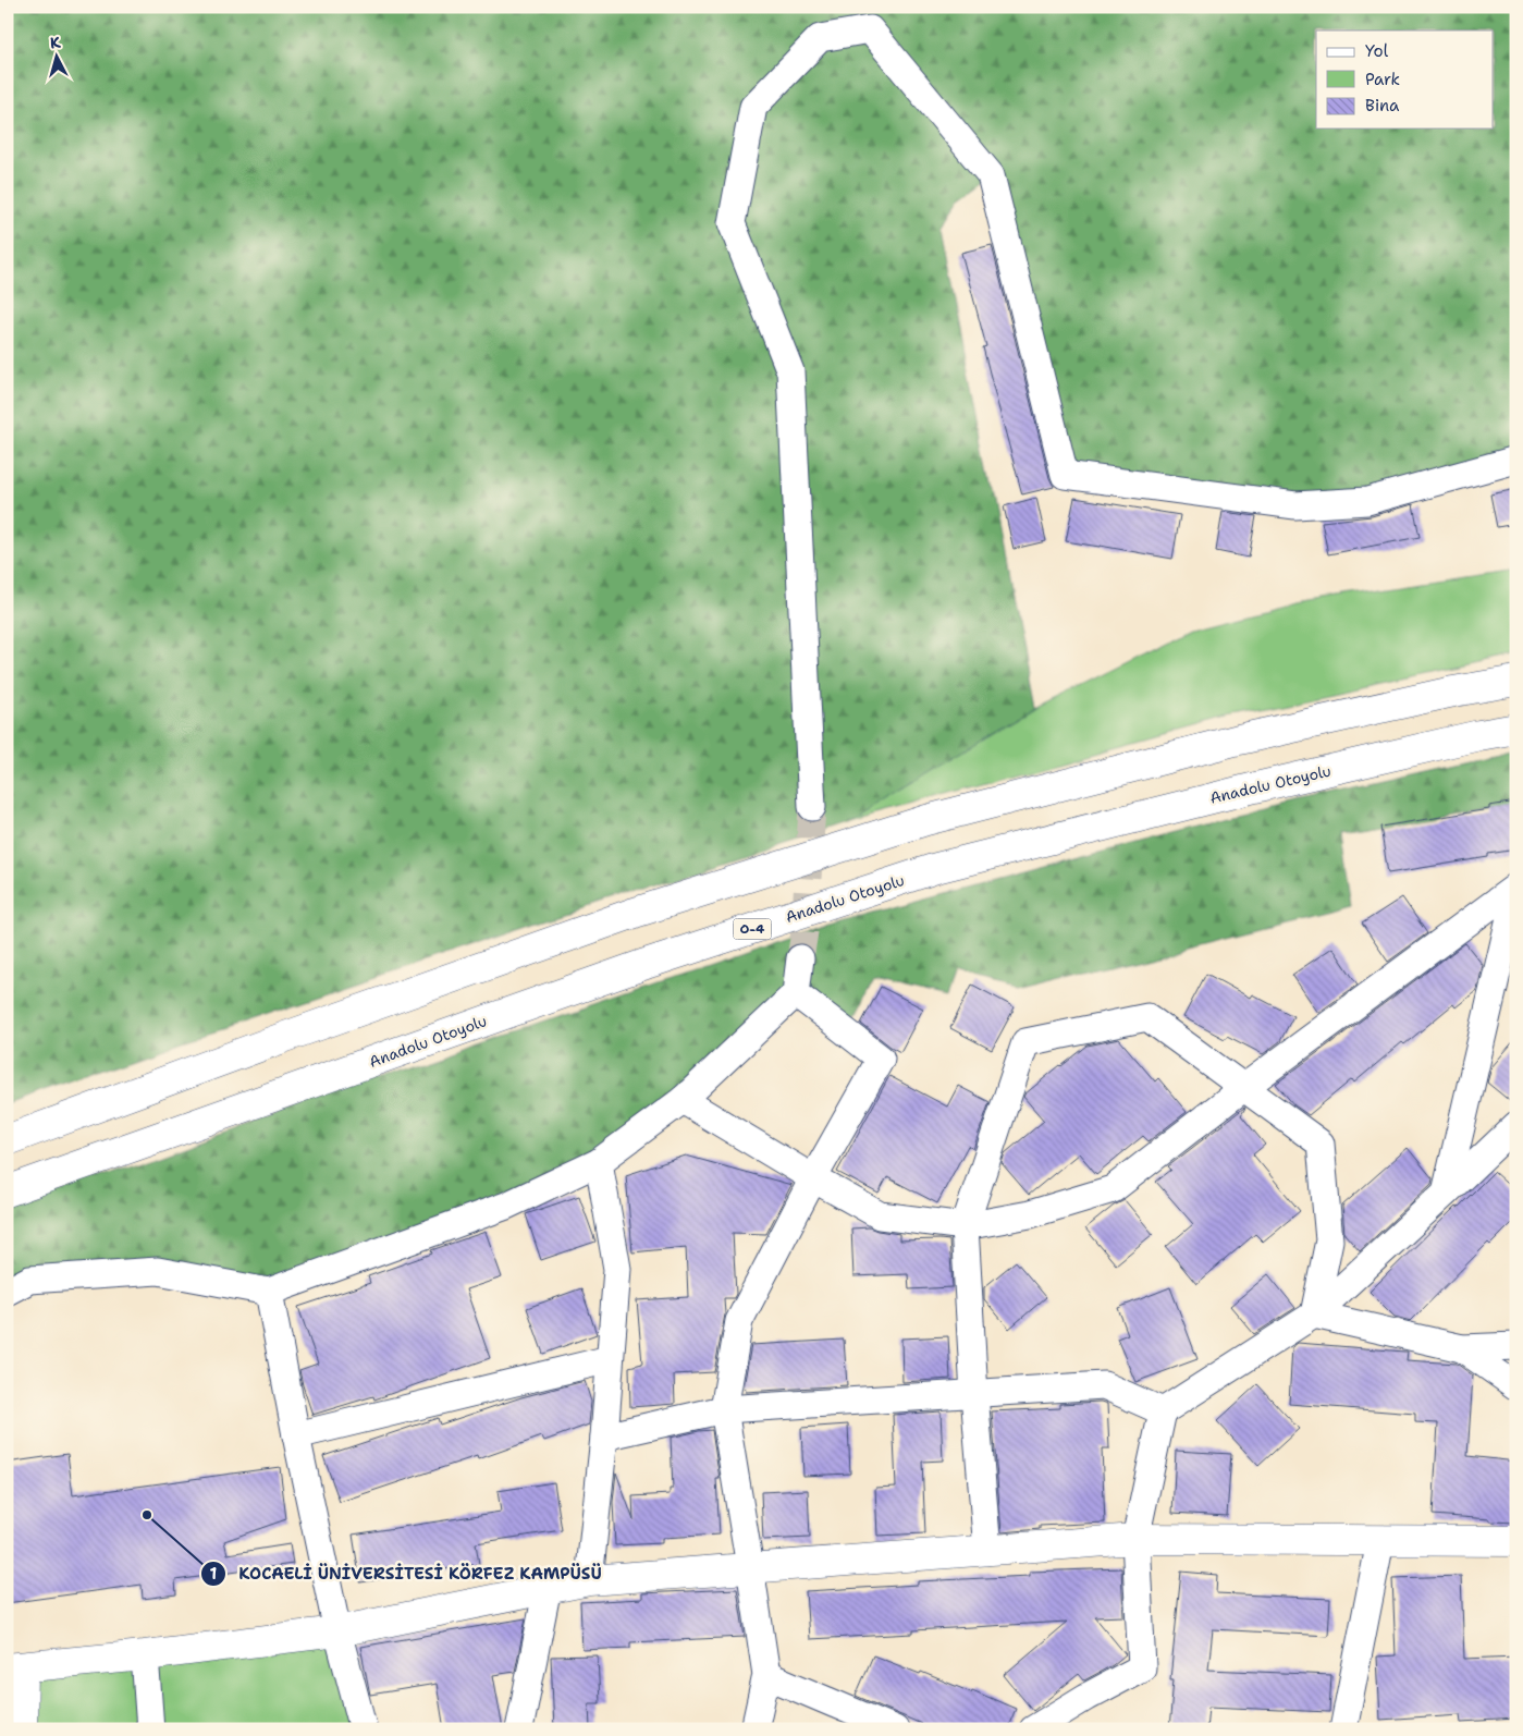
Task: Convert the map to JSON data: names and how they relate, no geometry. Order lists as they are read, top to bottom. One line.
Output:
{"streets":{"main road":["Anadolu Otoyolu","O-4"]},"places":["KOCAELİ ÜNİVERSİTESİ KÖRFEZ KAMPÜSÜ"],"legend":["Yol","Park","Bina"],"north":"top"}
